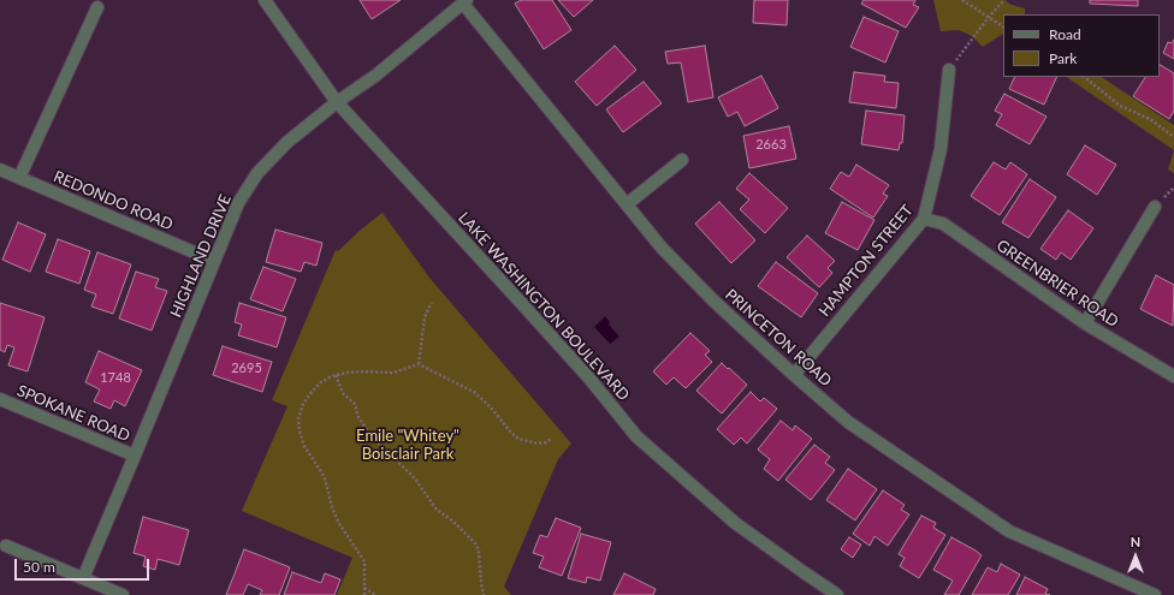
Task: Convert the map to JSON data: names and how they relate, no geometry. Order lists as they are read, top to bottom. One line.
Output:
{"streets":{"street":["REDONDO ROAD","HIGHLAND DRIVE","HAMPTON STREET","GREENBRIER ROAD","LAKE WASHINGTON BOULEVARD","PRINCETON ROAD","SPOKANE ROAD"]},"crossings":[["REDONDO ROAD","HIGHLAND DRIVE"],["HIGHLAND DRIVE","LAKE WASHINGTON BOULEVARD"],["HIGHLAND DRIVE","PRINCETON ROAD"],["HIGHLAND DRIVE","SPOKANE ROAD"],["HAMPTON STREET","GREENBRIER ROAD"],["HAMPTON STREET","PRINCETON ROAD"]],"parks":["Emile \"Whitey\" Boisclair Park"],"house_numbers":["2663","2695","1748"],"legend":["Road","Park"],"scale_bar":"50 m","north":"top"}
